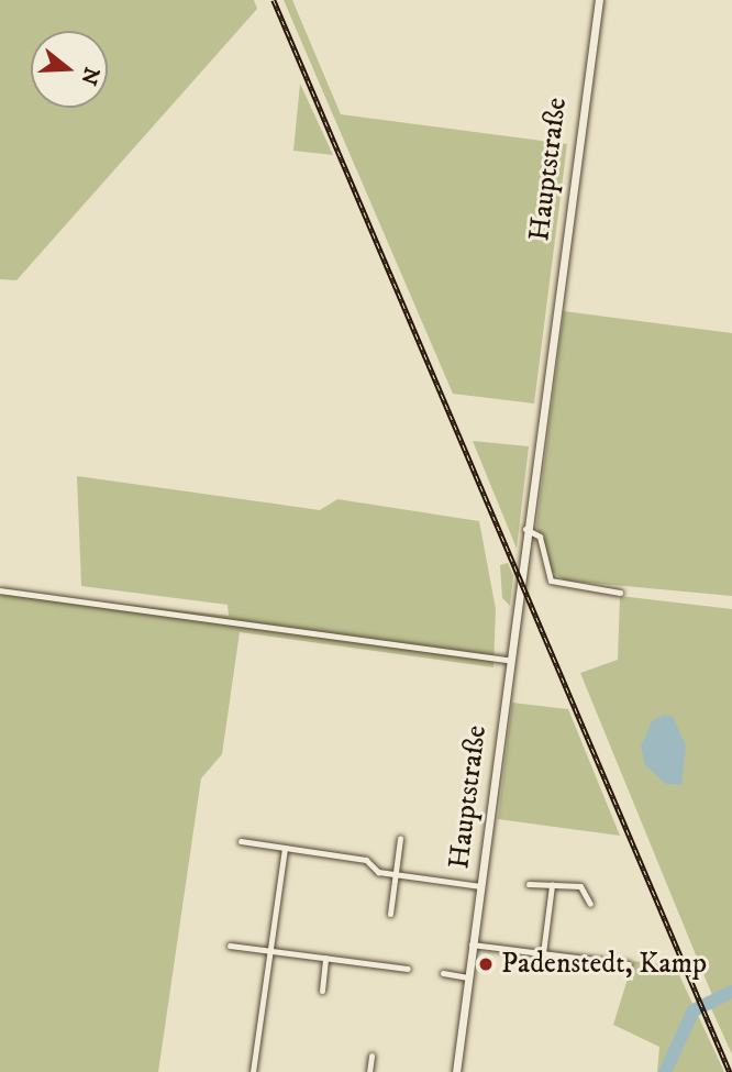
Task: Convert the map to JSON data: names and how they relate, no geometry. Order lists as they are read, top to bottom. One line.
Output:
{"streets":{"street":["Hauptstraße"]},"places":["Padenstedt, Kamp"],"north":"right"}
